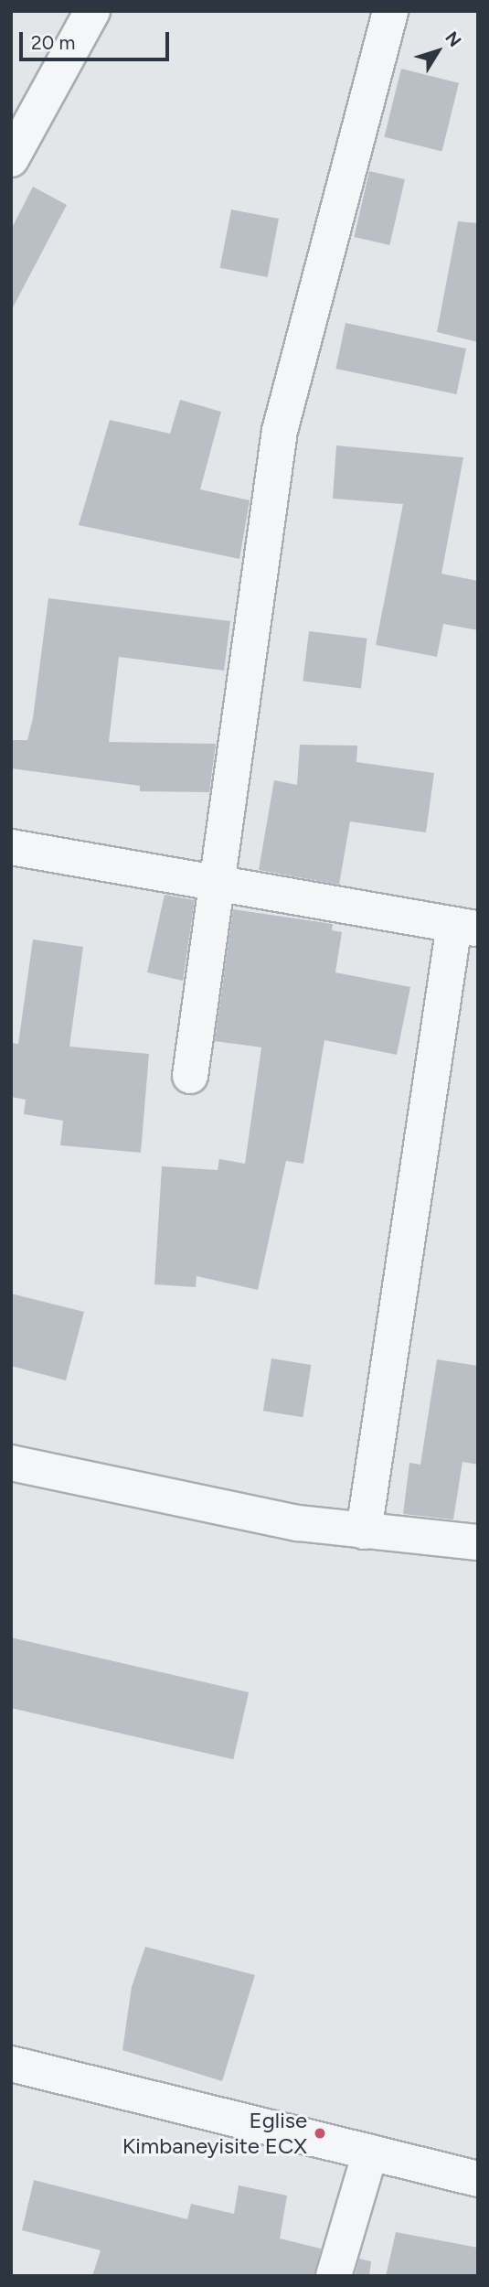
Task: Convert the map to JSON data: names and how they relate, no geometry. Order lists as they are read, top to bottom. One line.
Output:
{"places":["Eglise Kimbaneyisite ECX"],"scale_bar":"20 m","north":"top right"}
